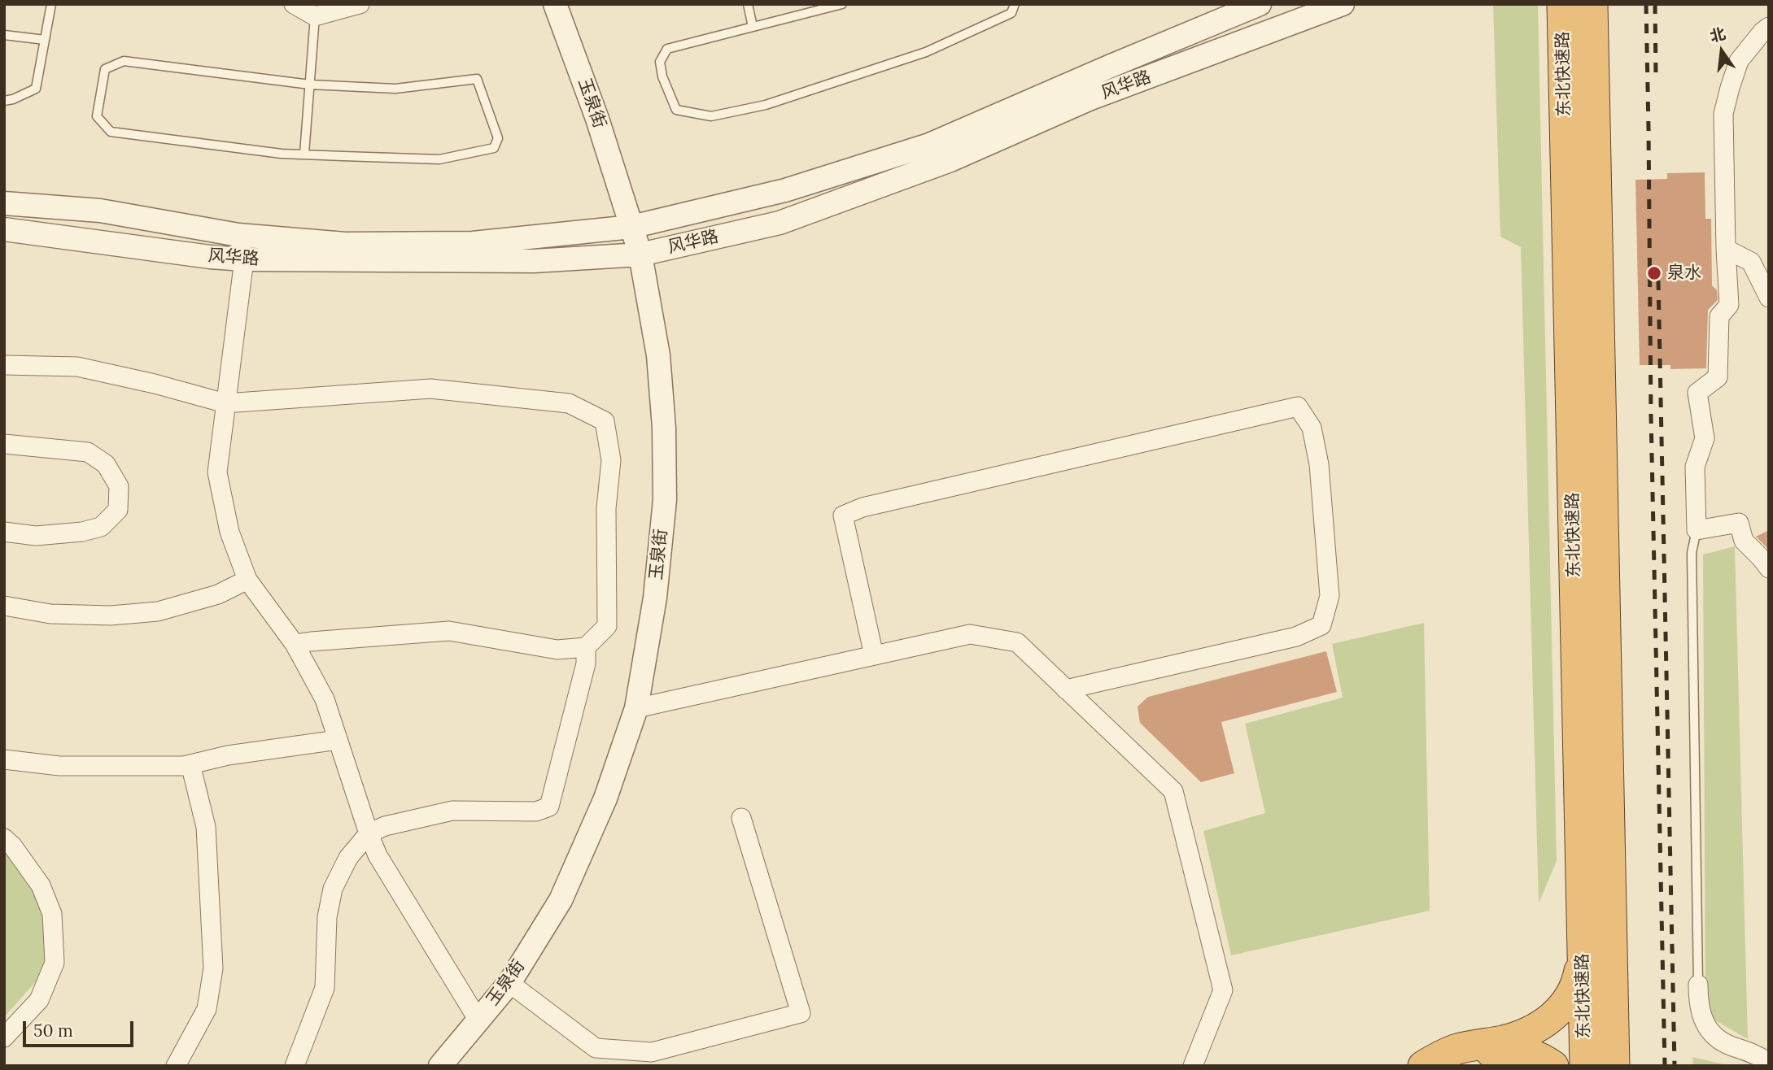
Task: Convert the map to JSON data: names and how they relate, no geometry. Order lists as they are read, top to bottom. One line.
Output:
{"streets":{"highway":["东北快速路"],"street":["风华路","玉泉街"]},"crossings":[["风华路","玉泉街"]],"places":["泉水"],"scale_bar":"50 m","north":"top"}
